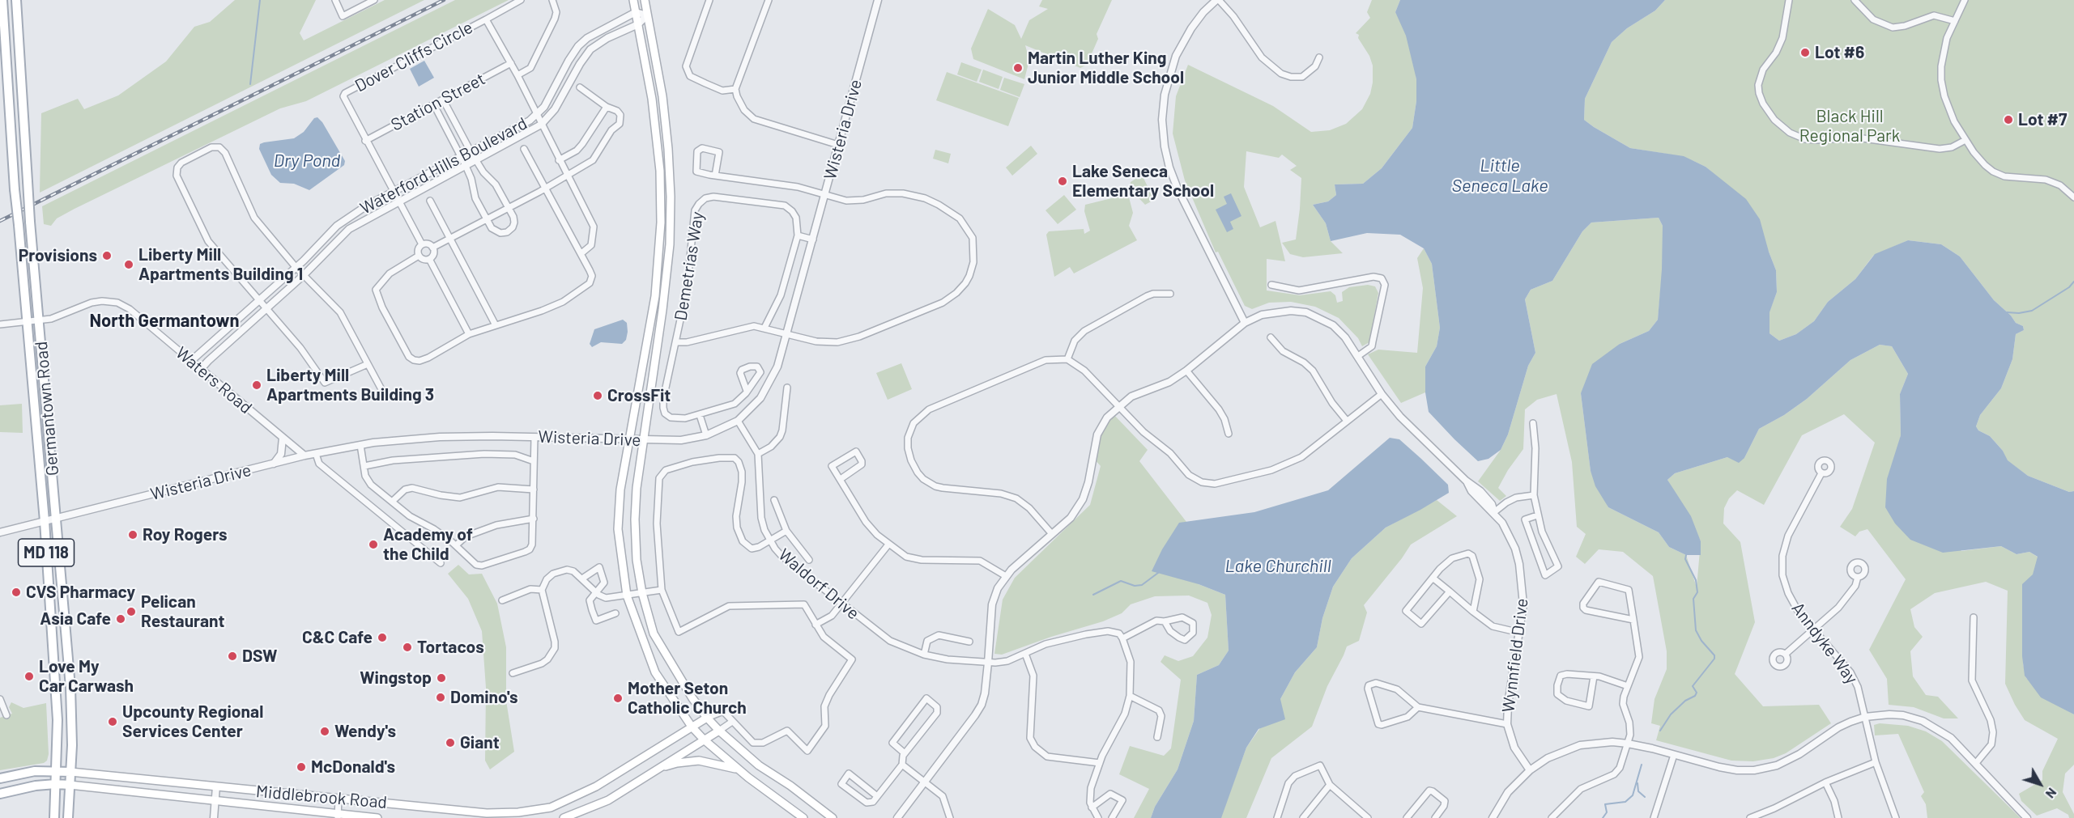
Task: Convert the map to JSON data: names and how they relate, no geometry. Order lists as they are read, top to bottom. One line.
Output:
{"streets":{"main road":["Germantown Road","MD 118","Middlebrook Road"],"street":["Dover Cliffs Circle","Station Street","Wisteria Drive","Waterford Hills Boulevard","Demetrias Way","Waters Road","Waldorf Drive","Anndyke Way","Wynnfield Drive"]},"crossings":[["Dover Cliffs Circle","Station Street"],["Dover Cliffs Circle","Waterford Hills Boulevard"],["Wisteria Drive","Waters Road"],["Wisteria Drive","Germantown Road"],["Wisteria Drive","Waldorf Drive"],["Waterford Hills Boulevard","Waters Road"],["Waters Road","Germantown Road"],["Germantown Road","Middlebrook Road"],["Waldorf Drive","Wynnfield Drive"]],"districts":["North Germantown"],"water":["Dry Pond","Little Seneca Lake","Lake Churchill"],"parks":["Black Hill Regional Park"],"places":["Lot #6","Martin Luther King Junior Middle School","Lot #7","Lake Seneca Elementary School","Provisions","Liberty Mill Apartments Building 1","Liberty Mill Apartments Building 3","CrossFit","Roy Rogers","Academy of the Child","CVS Pharmacy","Pelican Restaurant","Asia Cafe","C&C Cafe","Tortacos","DSW","Love My Car Carwash","Wingstop","Domino's","Mother Seton Catholic Church","Upcounty Regional Services Center","Wendy's","Giant","McDonald's"],"north":"bottom right"}
